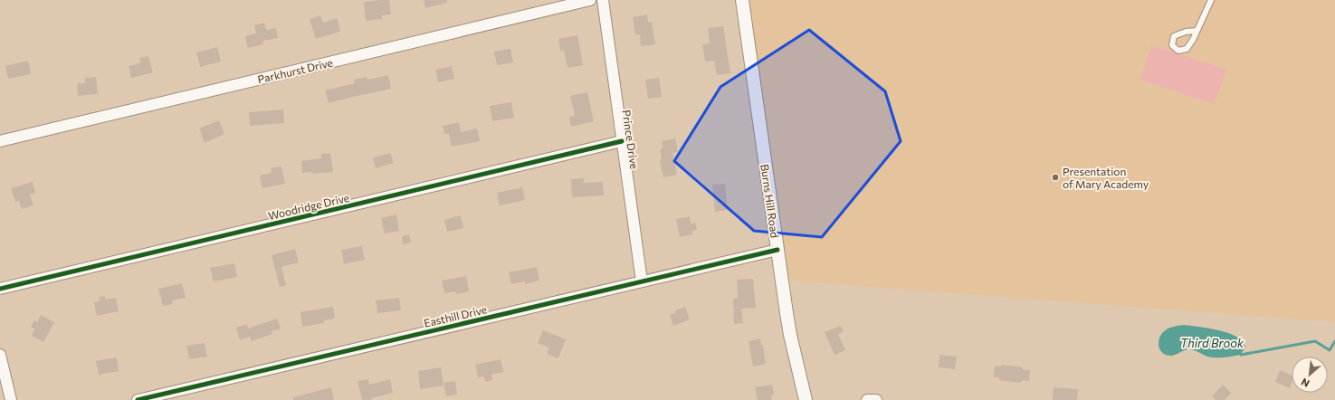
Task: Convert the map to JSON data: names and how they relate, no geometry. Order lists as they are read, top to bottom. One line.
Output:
{"streets":{"street":["Parkhurst Drive","Prince Drive","Burns Hill Road","Woodridge Drive","Easthill Drive"]},"crossings":[["Prince Drive","Woodridge Drive"],["Prince Drive","Easthill Drive"],["Burns Hill Road","Easthill Drive"]],"water":["Third Brook"],"places":["Presentation of Mary Academy"],"north":"bottom left"}
